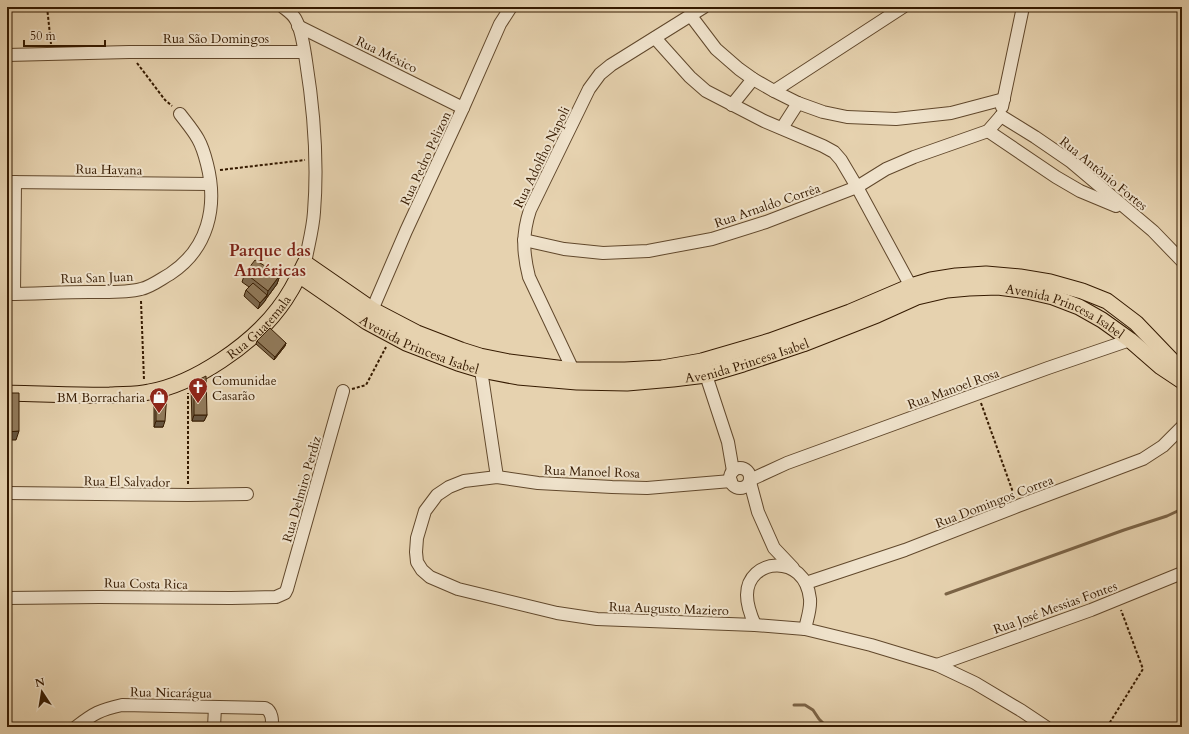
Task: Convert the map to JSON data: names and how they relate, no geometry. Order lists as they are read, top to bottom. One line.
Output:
{"streets":{"main road":["Avenida Princesa Isabel","Rua Guatemala"],"street":["Rua São Domingos","Rua México","Rua Adolfho Napoli","Rua Pedro Pelizon","Rua Havana","Rua Antônio Fortes","Rua Arnaldo Corrêa","Rua San Juan","Rua Manoel Rosa","Rua El Salvador","Rua Delmiro Perdiz","Rua Domingos Correa","Rua Costa Rica","Rua José Messias Fontes","Rua Augusto Maziero","Rua Nicarágua"]},"crossings":[["Rua São Domingos","Rua Guatemala"],["Rua México","Rua Pedro Pelizon"],["Rua México","Rua Guatemala"],["Rua Adolfho Napoli","Rua Arnaldo Corrêa"],["Rua Adolfho Napoli","Avenida Princesa Isabel"],["Rua Pedro Pelizon","Avenida Princesa Isabel"],["Rua Havana","Rua San Juan"],["Rua Antônio Fortes","Rua Arnaldo Corrêa"],["Avenida Princesa Isabel","Rua Guatemala"],["Avenida Princesa Isabel","Rua Manoel Rosa"],["Rua Manoel Rosa","Rua Augusto Maziero"],["Rua Delmiro Perdiz","Rua Costa Rica"],["Rua Domingos Correa","Rua Augusto Maziero"],["Rua José Messias Fontes","Rua Augusto Maziero"]],"districts":["Parque das Américas"],"places":{"church":["Comunidae Casarão"],"shop":["BM Borracharia"]},"scale_bar":"50 m","north":"top"}
